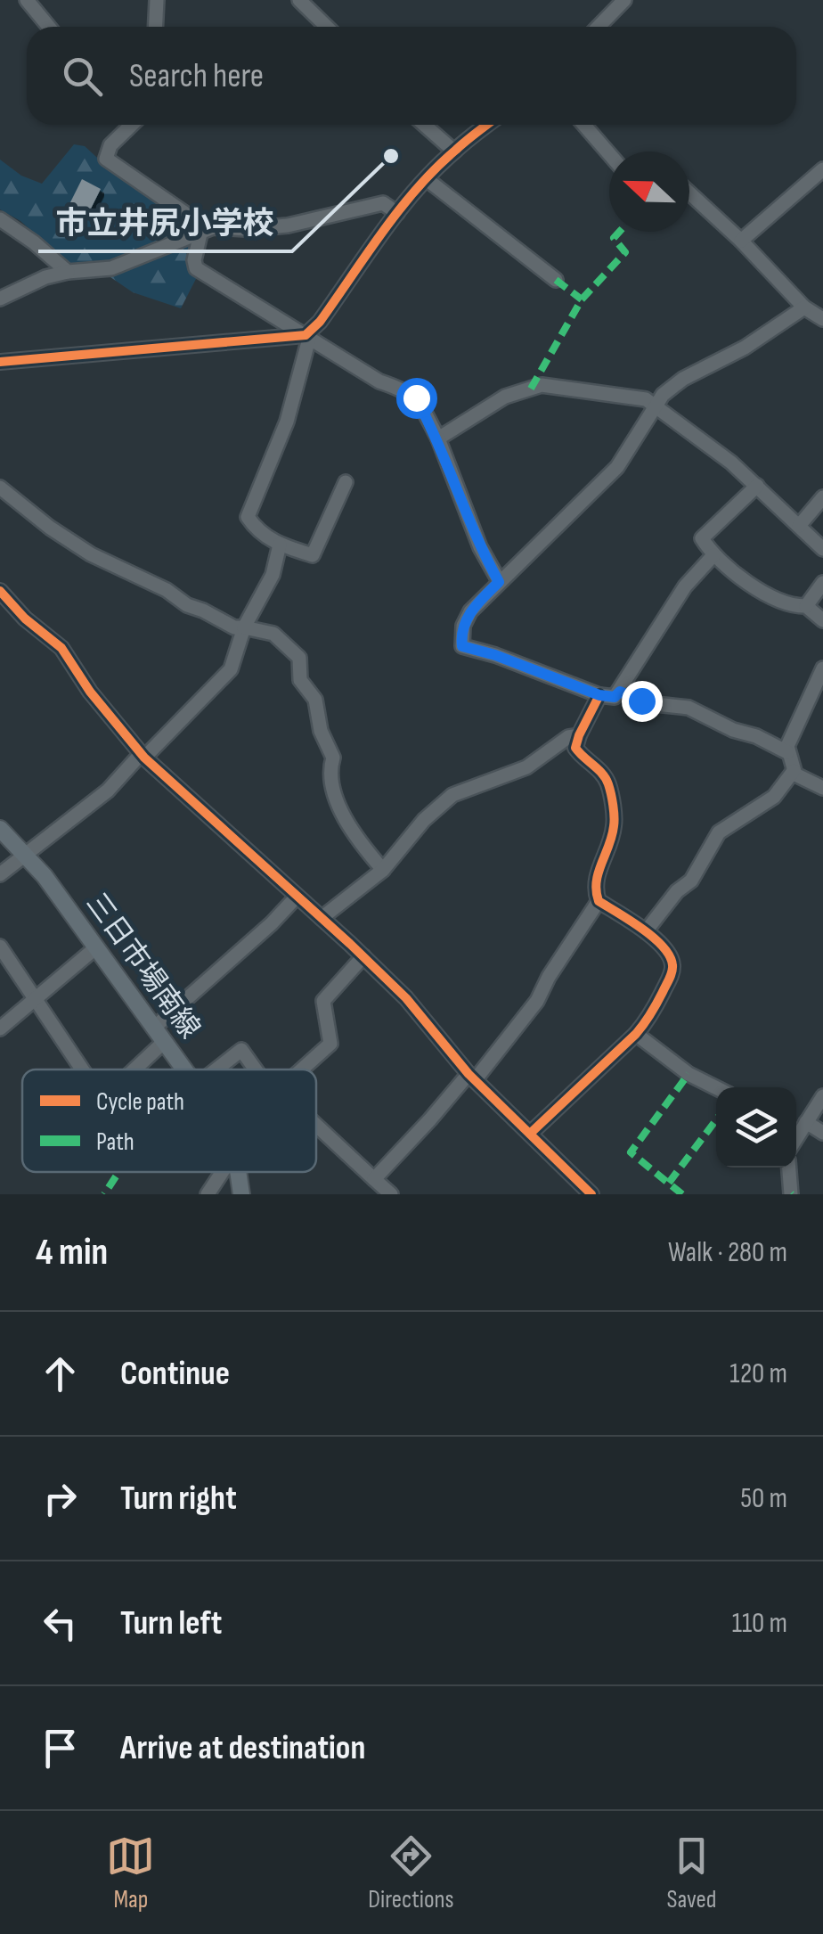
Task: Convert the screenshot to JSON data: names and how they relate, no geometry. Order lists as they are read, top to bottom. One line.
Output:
{"streets":{"main road":["三日市場南線"]},"places":["市立井尻小学校"],"legend":["Cycle path","Path"],"north":"left","page":{"search":"Search here","heading":["4 min","Walk · 280 m"],"list":[["Continue","120 m"],["Turn right","50 m"],["Turn left","110 m"],"Arrive at destination"],"nav":["Map","Directions","Saved"]}}
